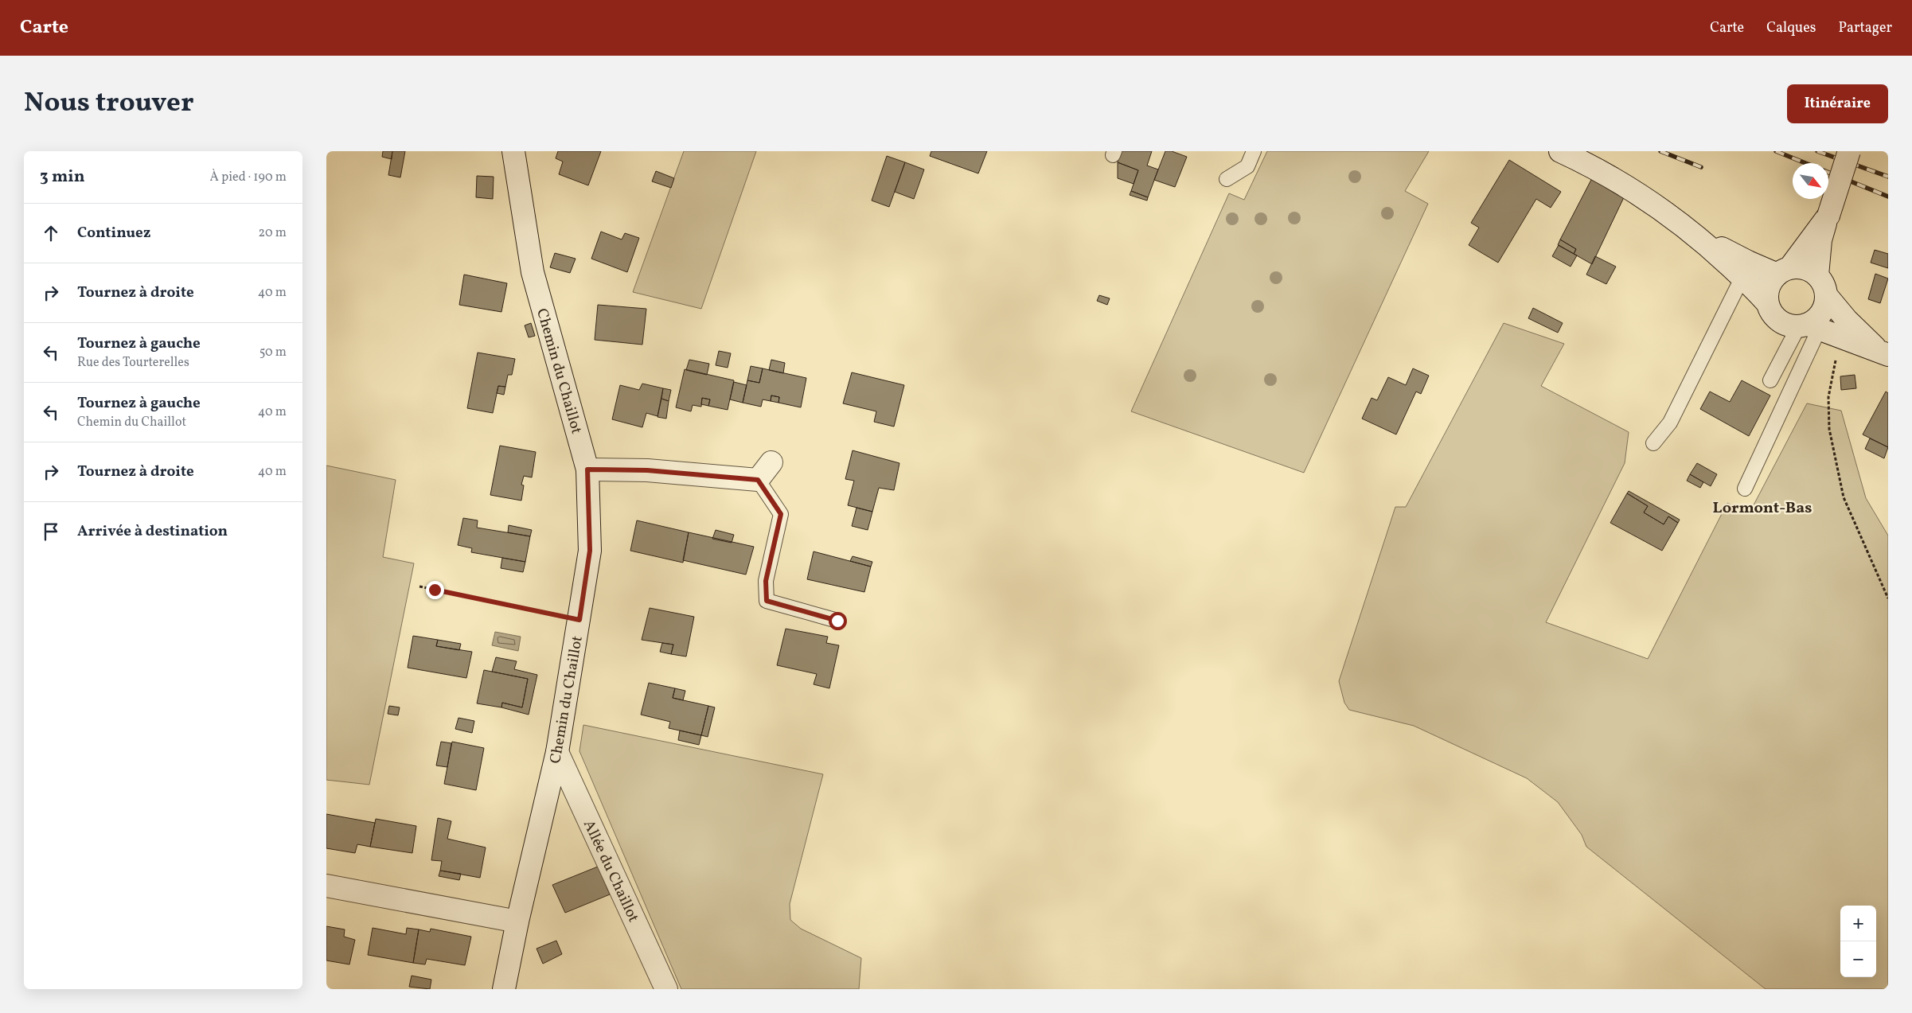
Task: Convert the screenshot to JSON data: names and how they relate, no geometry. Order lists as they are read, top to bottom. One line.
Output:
{"streets":{"street":["Chemin du Chaillot","Allée du Chaillot"]},"crossings":[["Chemin du Chaillot","Allée du Chaillot"]],"districts":["Lormont-Bas"],"north":"bottom right","page":{"header":"Carte","nav":["Carte","Calques","Partager"],"title":"Nous trouver","buttons":"Itinéraire","heading":["3 min","À pied · 190 m"],"list":[["Continuez","20 m"],["Tournez à droite","40 m"],["Tournez à gauche","Rue des Tourterelles","50 m"],["Tournez à gauche","Chemin du Chaillot","40 m"],["Tournez à droite","40 m"],"Arrivée à destination"],"map_buttons":["+","−"]}}
